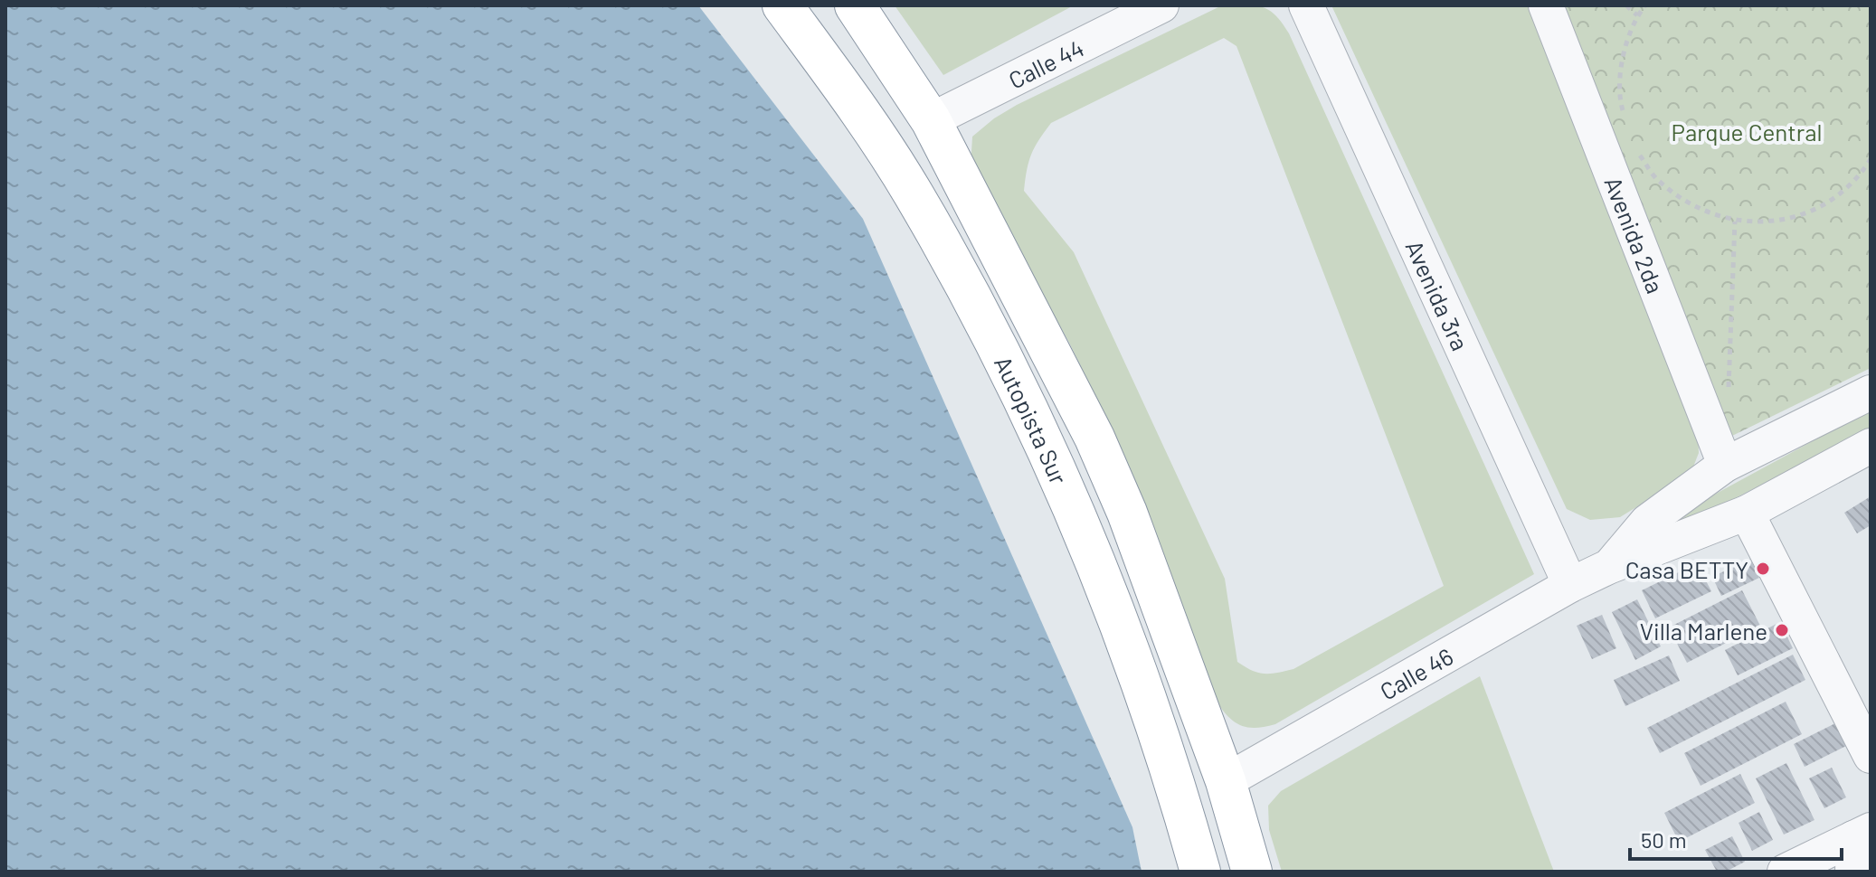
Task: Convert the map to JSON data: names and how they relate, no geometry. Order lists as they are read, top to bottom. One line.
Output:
{"streets":{"highway":["Autopista Sur"],"street":["Calle 44","Avenida 2da","Avenida 3ra","Calle 46"]},"crossings":[["Calle 44","Autopista Sur"],["Avenida 2da","Calle 46"],["Avenida 3ra","Calle 46"],["Autopista Sur","Calle 46"]],"parks":["Parque Central"],"places":["Casa BETTY","Villa Marlene"],"scale_bar":"50 m"}
